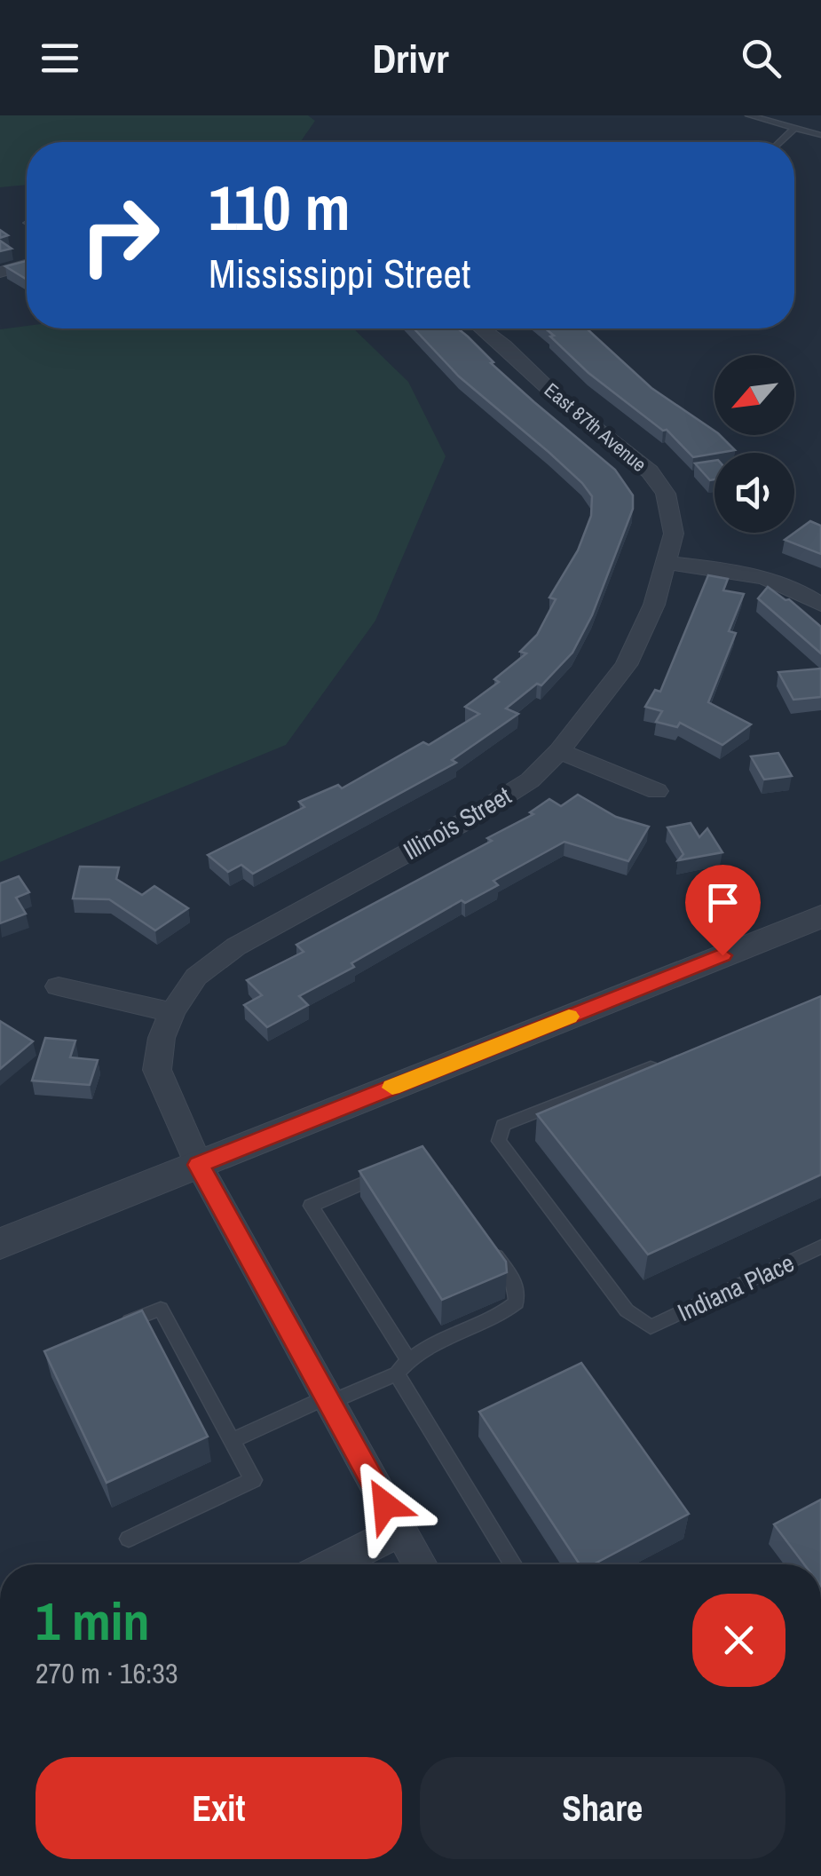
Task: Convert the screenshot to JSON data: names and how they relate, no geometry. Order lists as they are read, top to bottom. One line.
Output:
{"streets":{"street":["East 87th Avenue","Illinois Street"],"lane":["Indiana Place"]},"crossings":[["East 87th Avenue","Illinois Street"]],"north":"bottom left","page":{"header":"Drivr","turn":["110 m","Mississippi Street"],"heading":["1 min","270 m · 16:33"],"buttons":["Exit","Share"]}}
